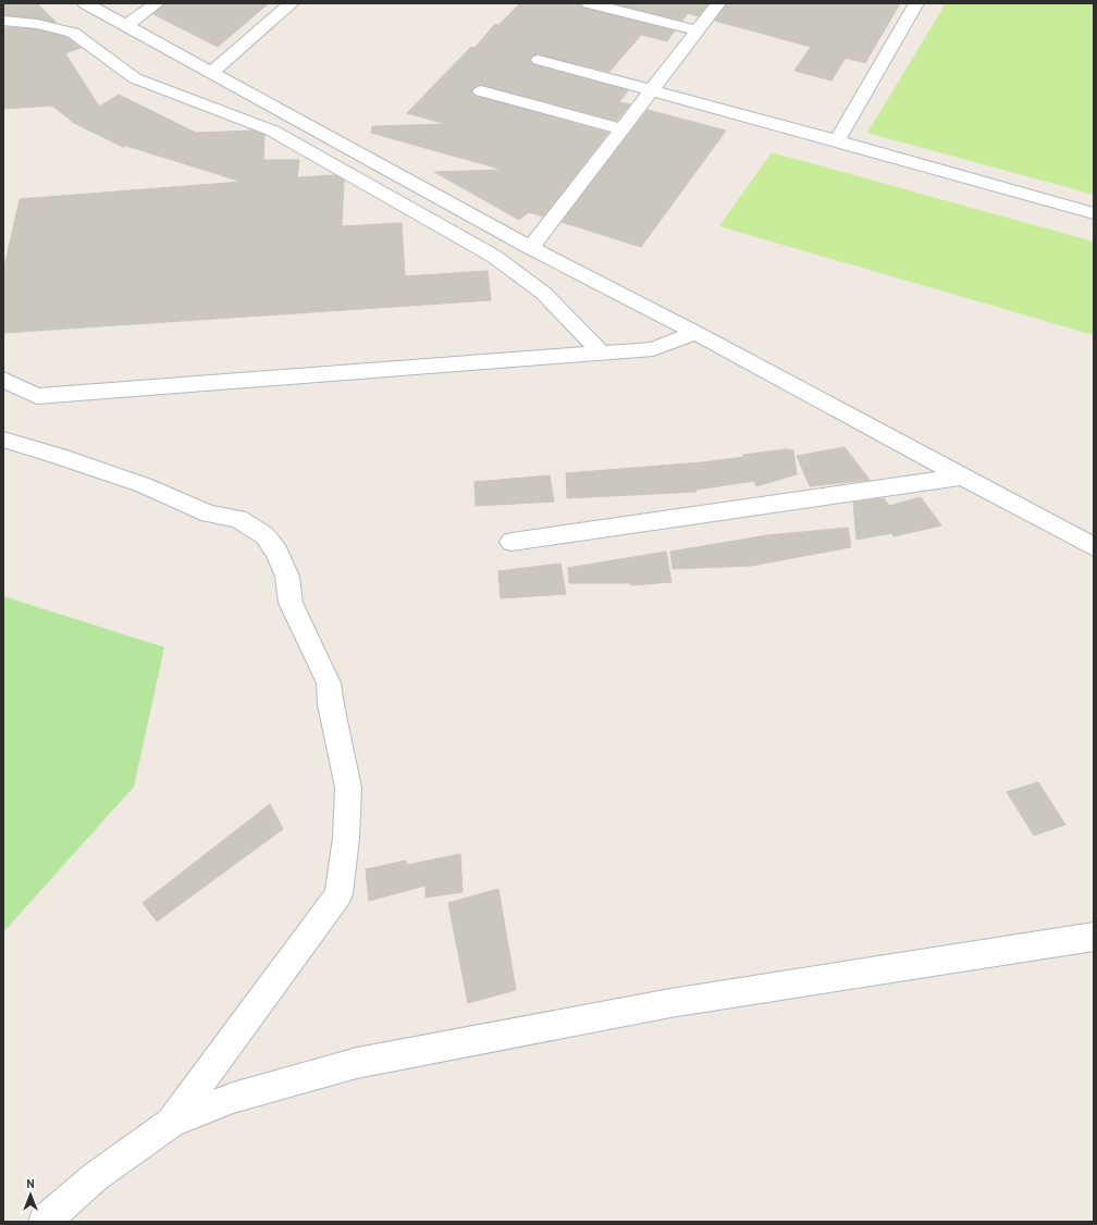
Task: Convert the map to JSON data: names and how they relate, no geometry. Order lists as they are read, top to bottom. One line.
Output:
{"north":"top"}
